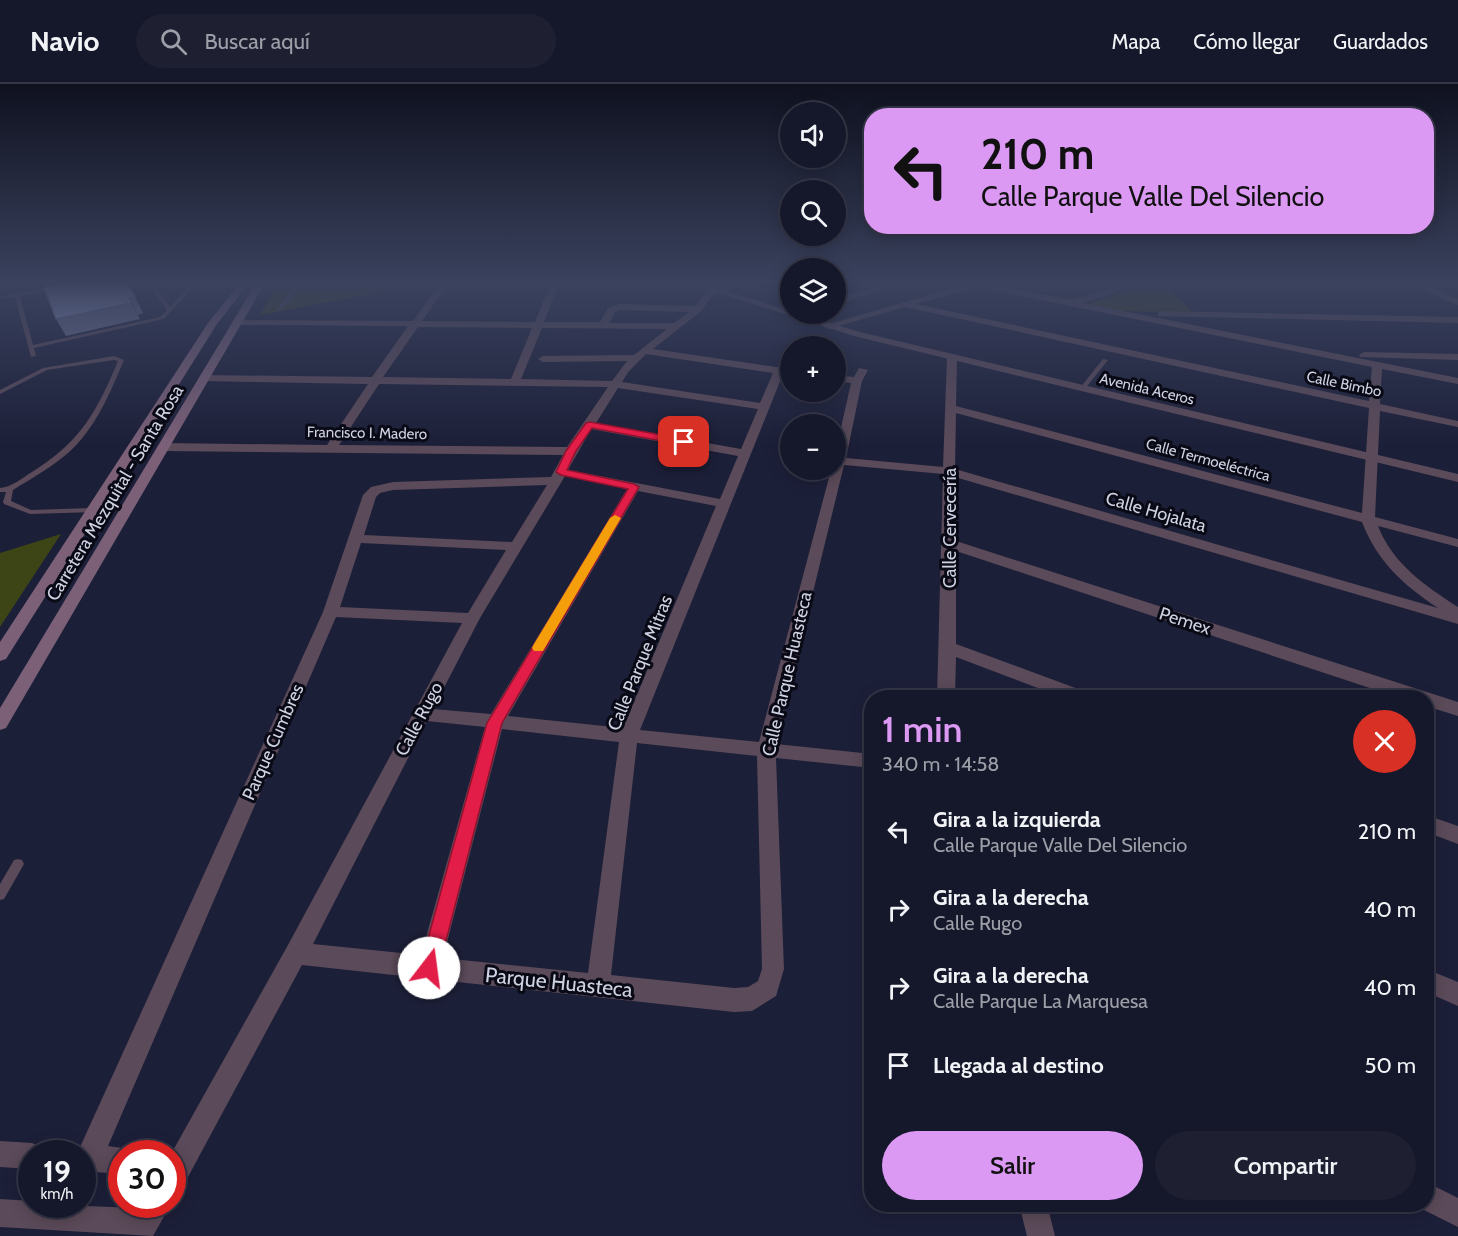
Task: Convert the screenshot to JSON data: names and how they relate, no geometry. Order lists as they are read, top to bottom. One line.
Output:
{"streets":{"main road":["Carretera Mezquital - Santa Rosa"],"street":["Calle Bimbo","Avenida Aceros","Francisco I. Madero","Calle Termoeléctrica","Calle Hojalata","Calle Cervecería","Pemex","Calle Parque Mitras","Calle Parque Huasteca","Calle Rugo","Parque Cumbres","Parque Huasteca"]},"crossings":[["Avenida Aceros","Calle Cervecería"],["Francisco I. Madero","Carretera Mezquital - Santa Rosa"],["Francisco I. Madero","Calle Rugo"],["Calle Termoeléctrica","Calle Cervecería"],["Calle Hojalata","Calle Cervecería"],["Calle Cervecería","Pemex"],["Calle Parque Mitras","Parque Huasteca"],["Calle Parque Huasteca","Parque Huasteca"],["Calle Rugo","Parque Cumbres"],["Calle Rugo","Parque Huasteca"]],"page":{"header":"Navio","search":"Buscar aquí","nav":["Mapa","Cómo llegar","Guardados"],"map_buttons":["+","−"],"turn":["210 m","Calle Parque Valle Del Silencio"],"heading":["1 min","340 m · 14:58"],"list":[{"name":"Gira a la izquierda","note":"Calle Parque Valle Del Silencio","value":"210 m"},{"name":"Gira a la derecha","note":"Calle Rugo","value":"40 m"},{"name":"Gira a la derecha","note":"Calle Parque La Marquesa","value":"40 m"},{"name":"Llegada al destino","value":"50 m"}],"buttons":["Salir","Compartir"],"speed":"19 km/h","limit":"30"}}
